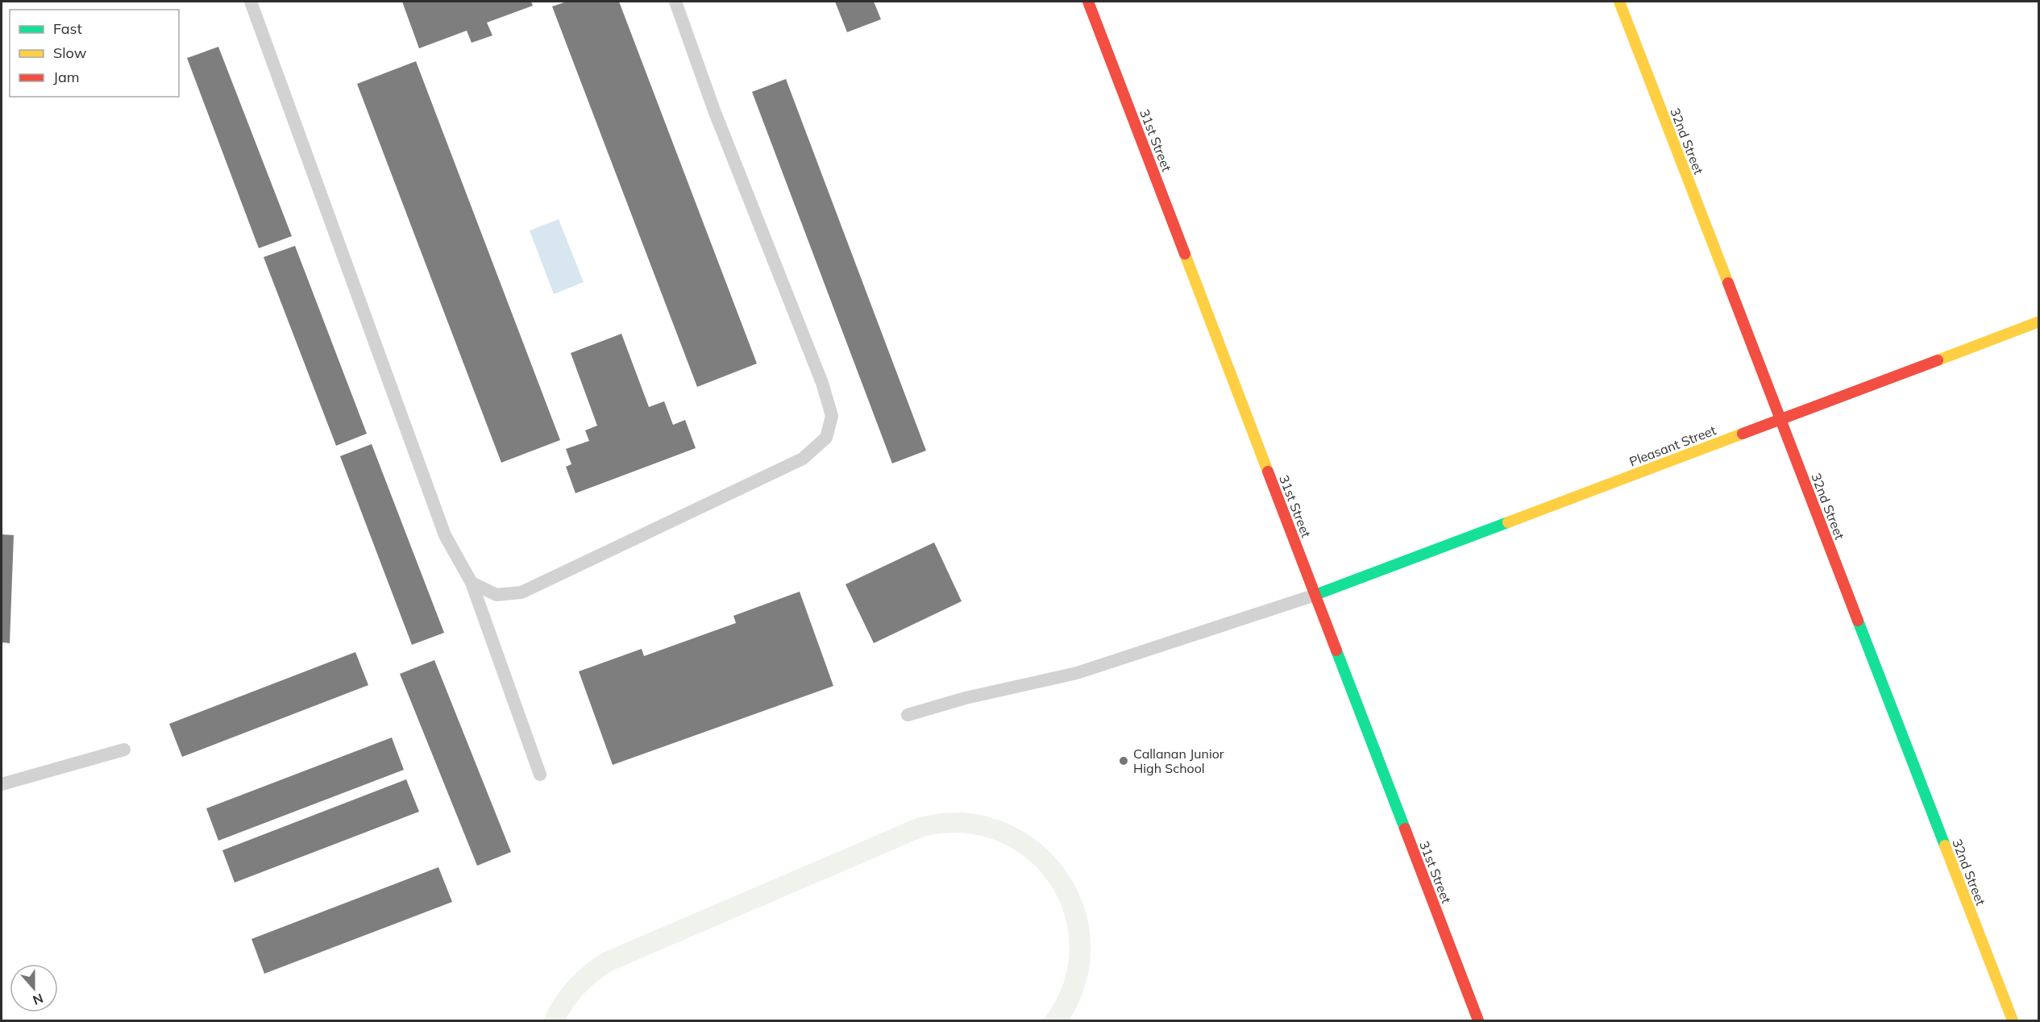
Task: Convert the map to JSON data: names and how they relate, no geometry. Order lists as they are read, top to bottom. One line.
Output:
{"streets":{"street":["31st Street","32nd Street","Pleasant Street"]},"crossings":[["31st Street","Pleasant Street"],["32nd Street","Pleasant Street"]],"places":["Callanan Junior High School"],"legend":["Fast","Slow","Jam"],"north":"bottom"}
